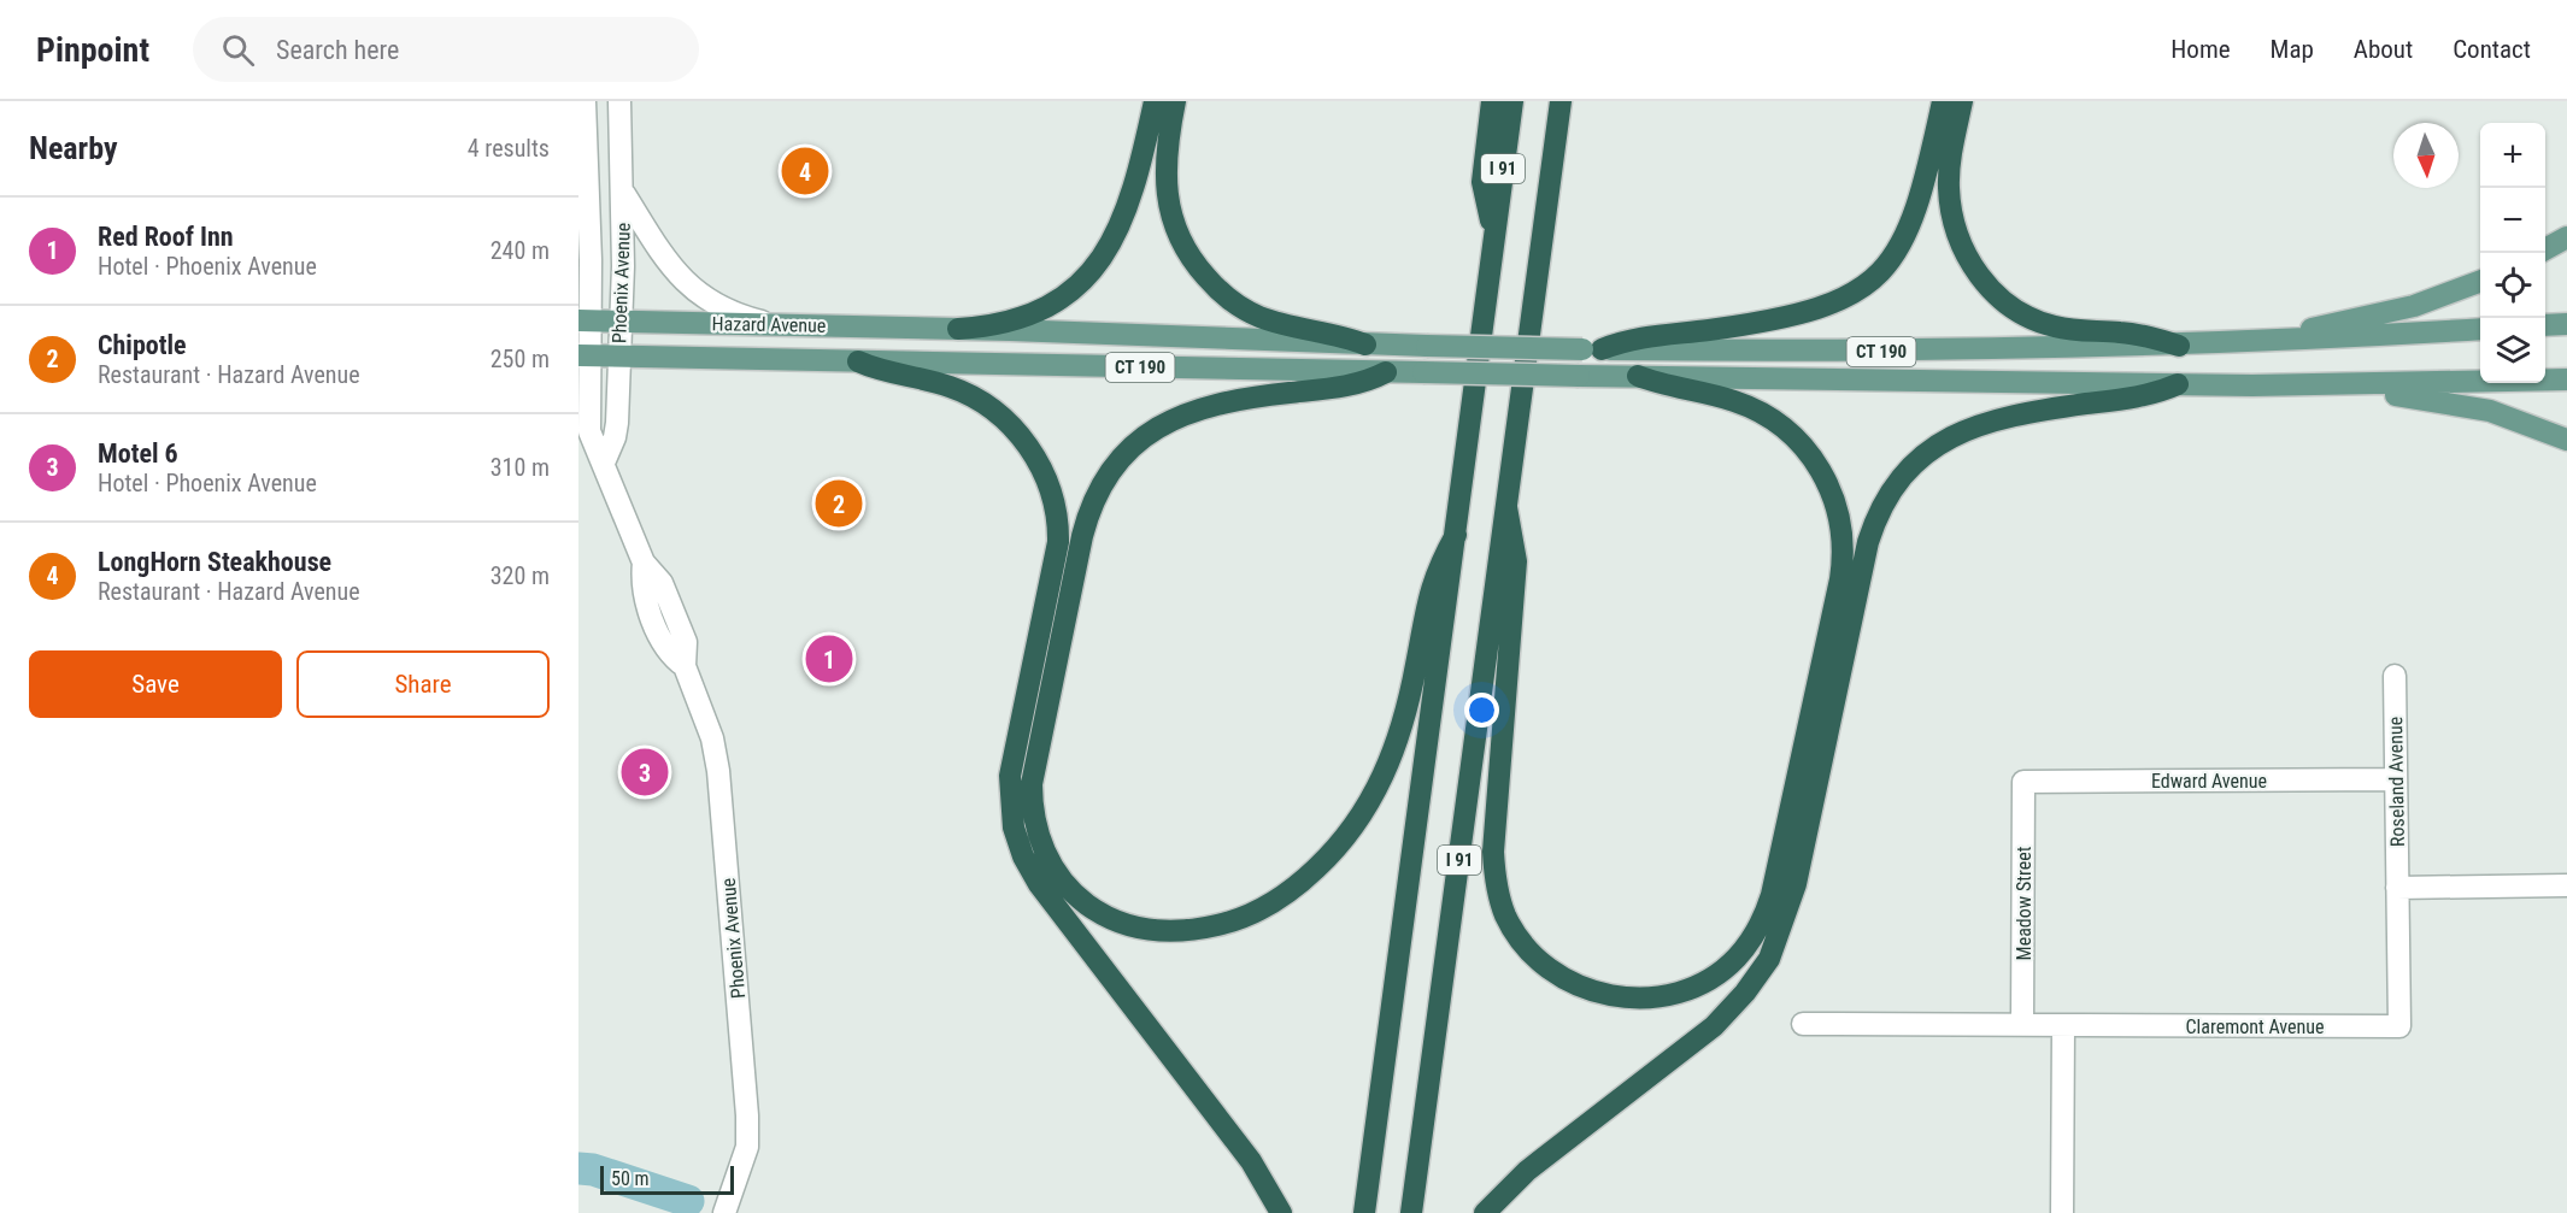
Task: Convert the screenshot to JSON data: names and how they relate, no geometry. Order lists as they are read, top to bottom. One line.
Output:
{"streets":{"highway":["I 91"],"main road":["Hazard Avenue","CT 190"],"street":["Phoenix Avenue","Edward Avenue","Roseland Avenue","Meadow Street","Claremont Avenue"]},"crossings":[["Phoenix Avenue","Hazard Avenue"],["Hazard Avenue","CT 190"],["Edward Avenue","Roseland Avenue"],["Edward Avenue","Meadow Street"],["Roseland Avenue","Claremont Avenue"],["Meadow Street","Claremont Avenue"]],"scale_bar":"50 m","north":"bottom","page":{"header":"Pinpoint","search":"Search here","nav":["Home","Map","About","Contact"],"heading":["Nearby","4 results"],"map_buttons":["+","−"],"pins":["4","2","1","3"],"list":[{"mark":"1","name":"Red Roof Inn","note":"Hotel · Phoenix Avenue","value":"240 m"},{"mark":"2","name":"Chipotle","note":"Restaurant · Hazard Avenue","value":"250 m"},{"mark":"3","name":"Motel 6","note":"Hotel · Phoenix Avenue","value":"310 m"},{"mark":"4","name":"LongHorn Steakhouse","note":"Restaurant · Hazard Avenue","value":"320 m"}],"buttons":["Save","Share"],"scale":"50 m"}}
